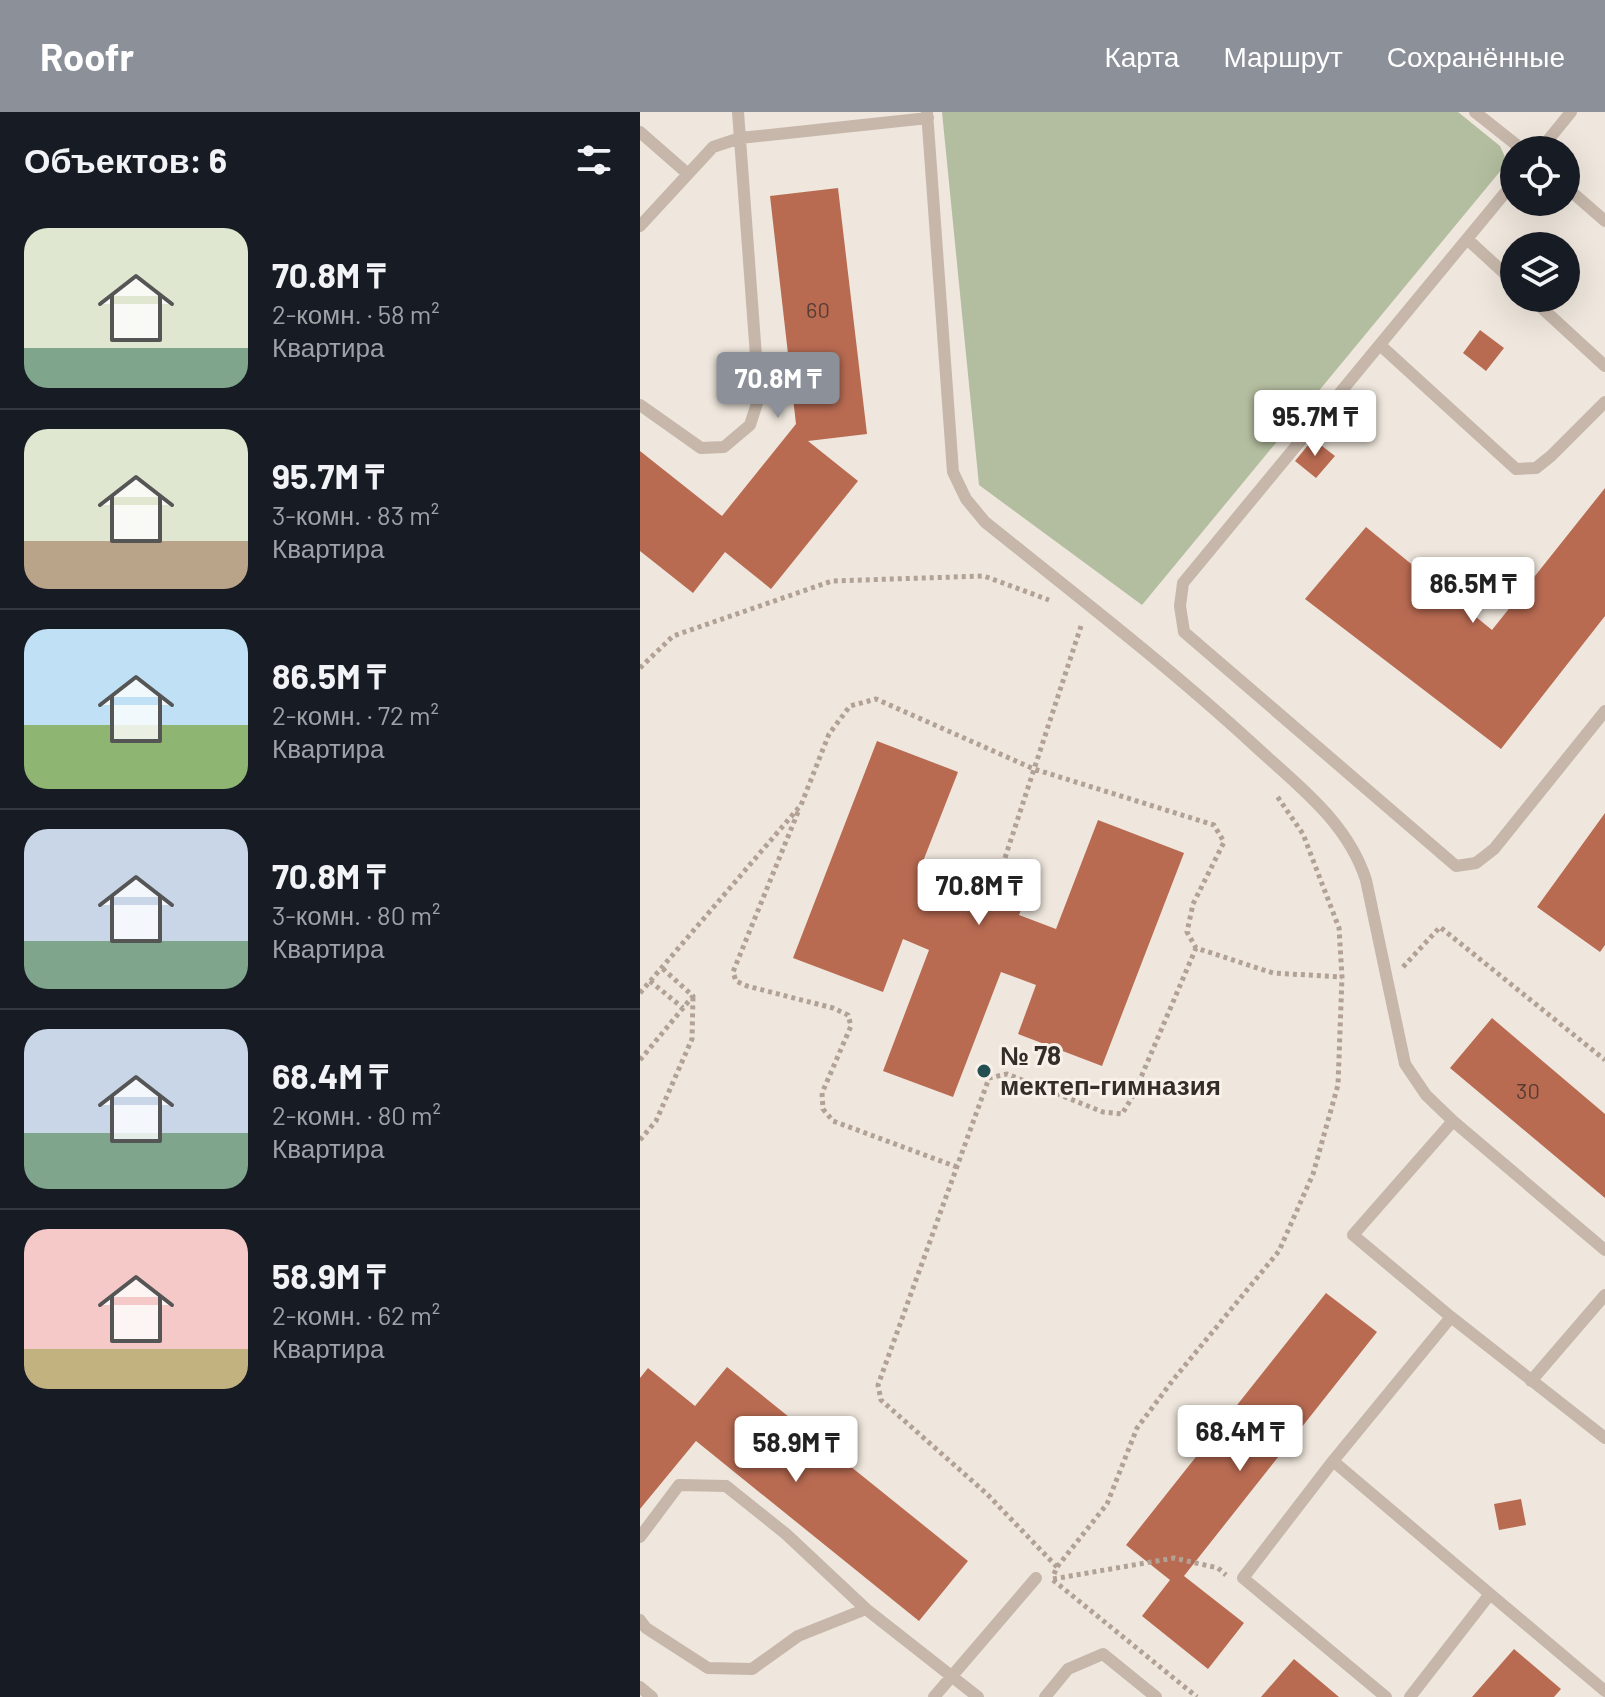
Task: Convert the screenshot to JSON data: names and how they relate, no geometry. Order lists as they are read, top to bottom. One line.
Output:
{"places":["№ 78 мектеп-гимназия"],"house_numbers":["60","30"],"page":{"header":"Roofr","nav":["Карта","Маршрут","Сохранённые"],"heading":"Объектов: 6","list":[{"name":"70.8M ₸","note":"2-комн. · 58 m² · Квартира"},{"name":"95.7M ₸","note":"3-комн. · 83 m² · Квартира"},{"name":"86.5M ₸","note":"2-комн. · 72 m² · Квартира"},{"name":"70.8M ₸","note":"3-комн. · 80 m² · Квартира"},{"name":"68.4M ₸","note":"2-комн. · 80 m² · Квартира"},{"name":"58.9M ₸","note":"2-комн. · 62 m² · Квартира"}],"price":["70.8M ₸","95.7M ₸","86.5M ₸","70.8M ₸","68.4M ₸","58.9M ₸"]}}
